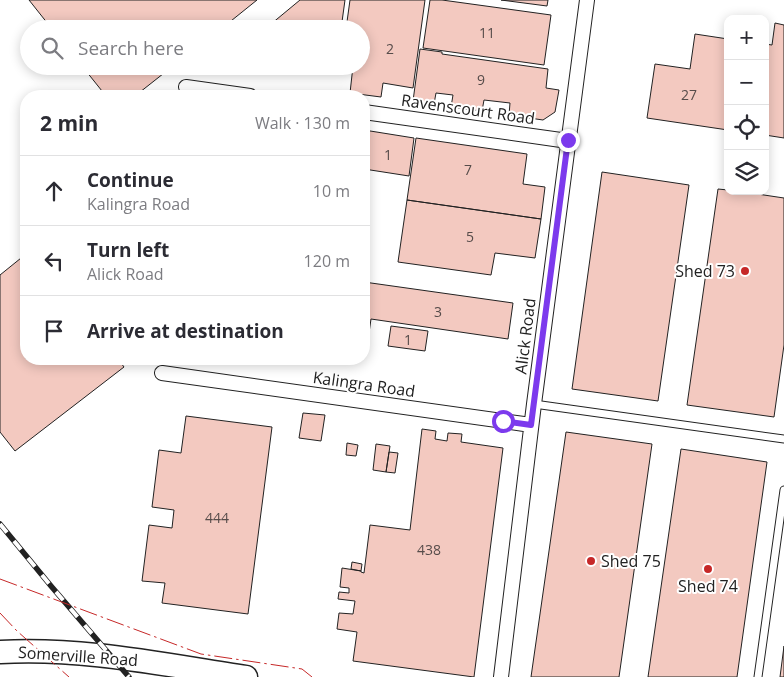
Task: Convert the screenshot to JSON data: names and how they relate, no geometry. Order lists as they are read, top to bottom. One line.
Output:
{"streets":{"main road":["Somerville Road"],"street":["Ravenscourt Road","Alick Road","Kalingra Road"]},"crossings":[["Ravenscourt Road","Alick Road"],["Alick Road","Kalingra Road"]],"places":["Shed 73","Shed 75","Shed 74"],"house_numbers":["11","2","9","27","1","7","5","3","1","444","438"],"page":{"map_buttons":["+","−"],"search":"Search here","heading":["2 min","Walk · 130 m"],"list":[["Continue","Kalingra Road","10 m"],["Turn left","Alick Road","120 m"],"Arrive at destination"]}}
